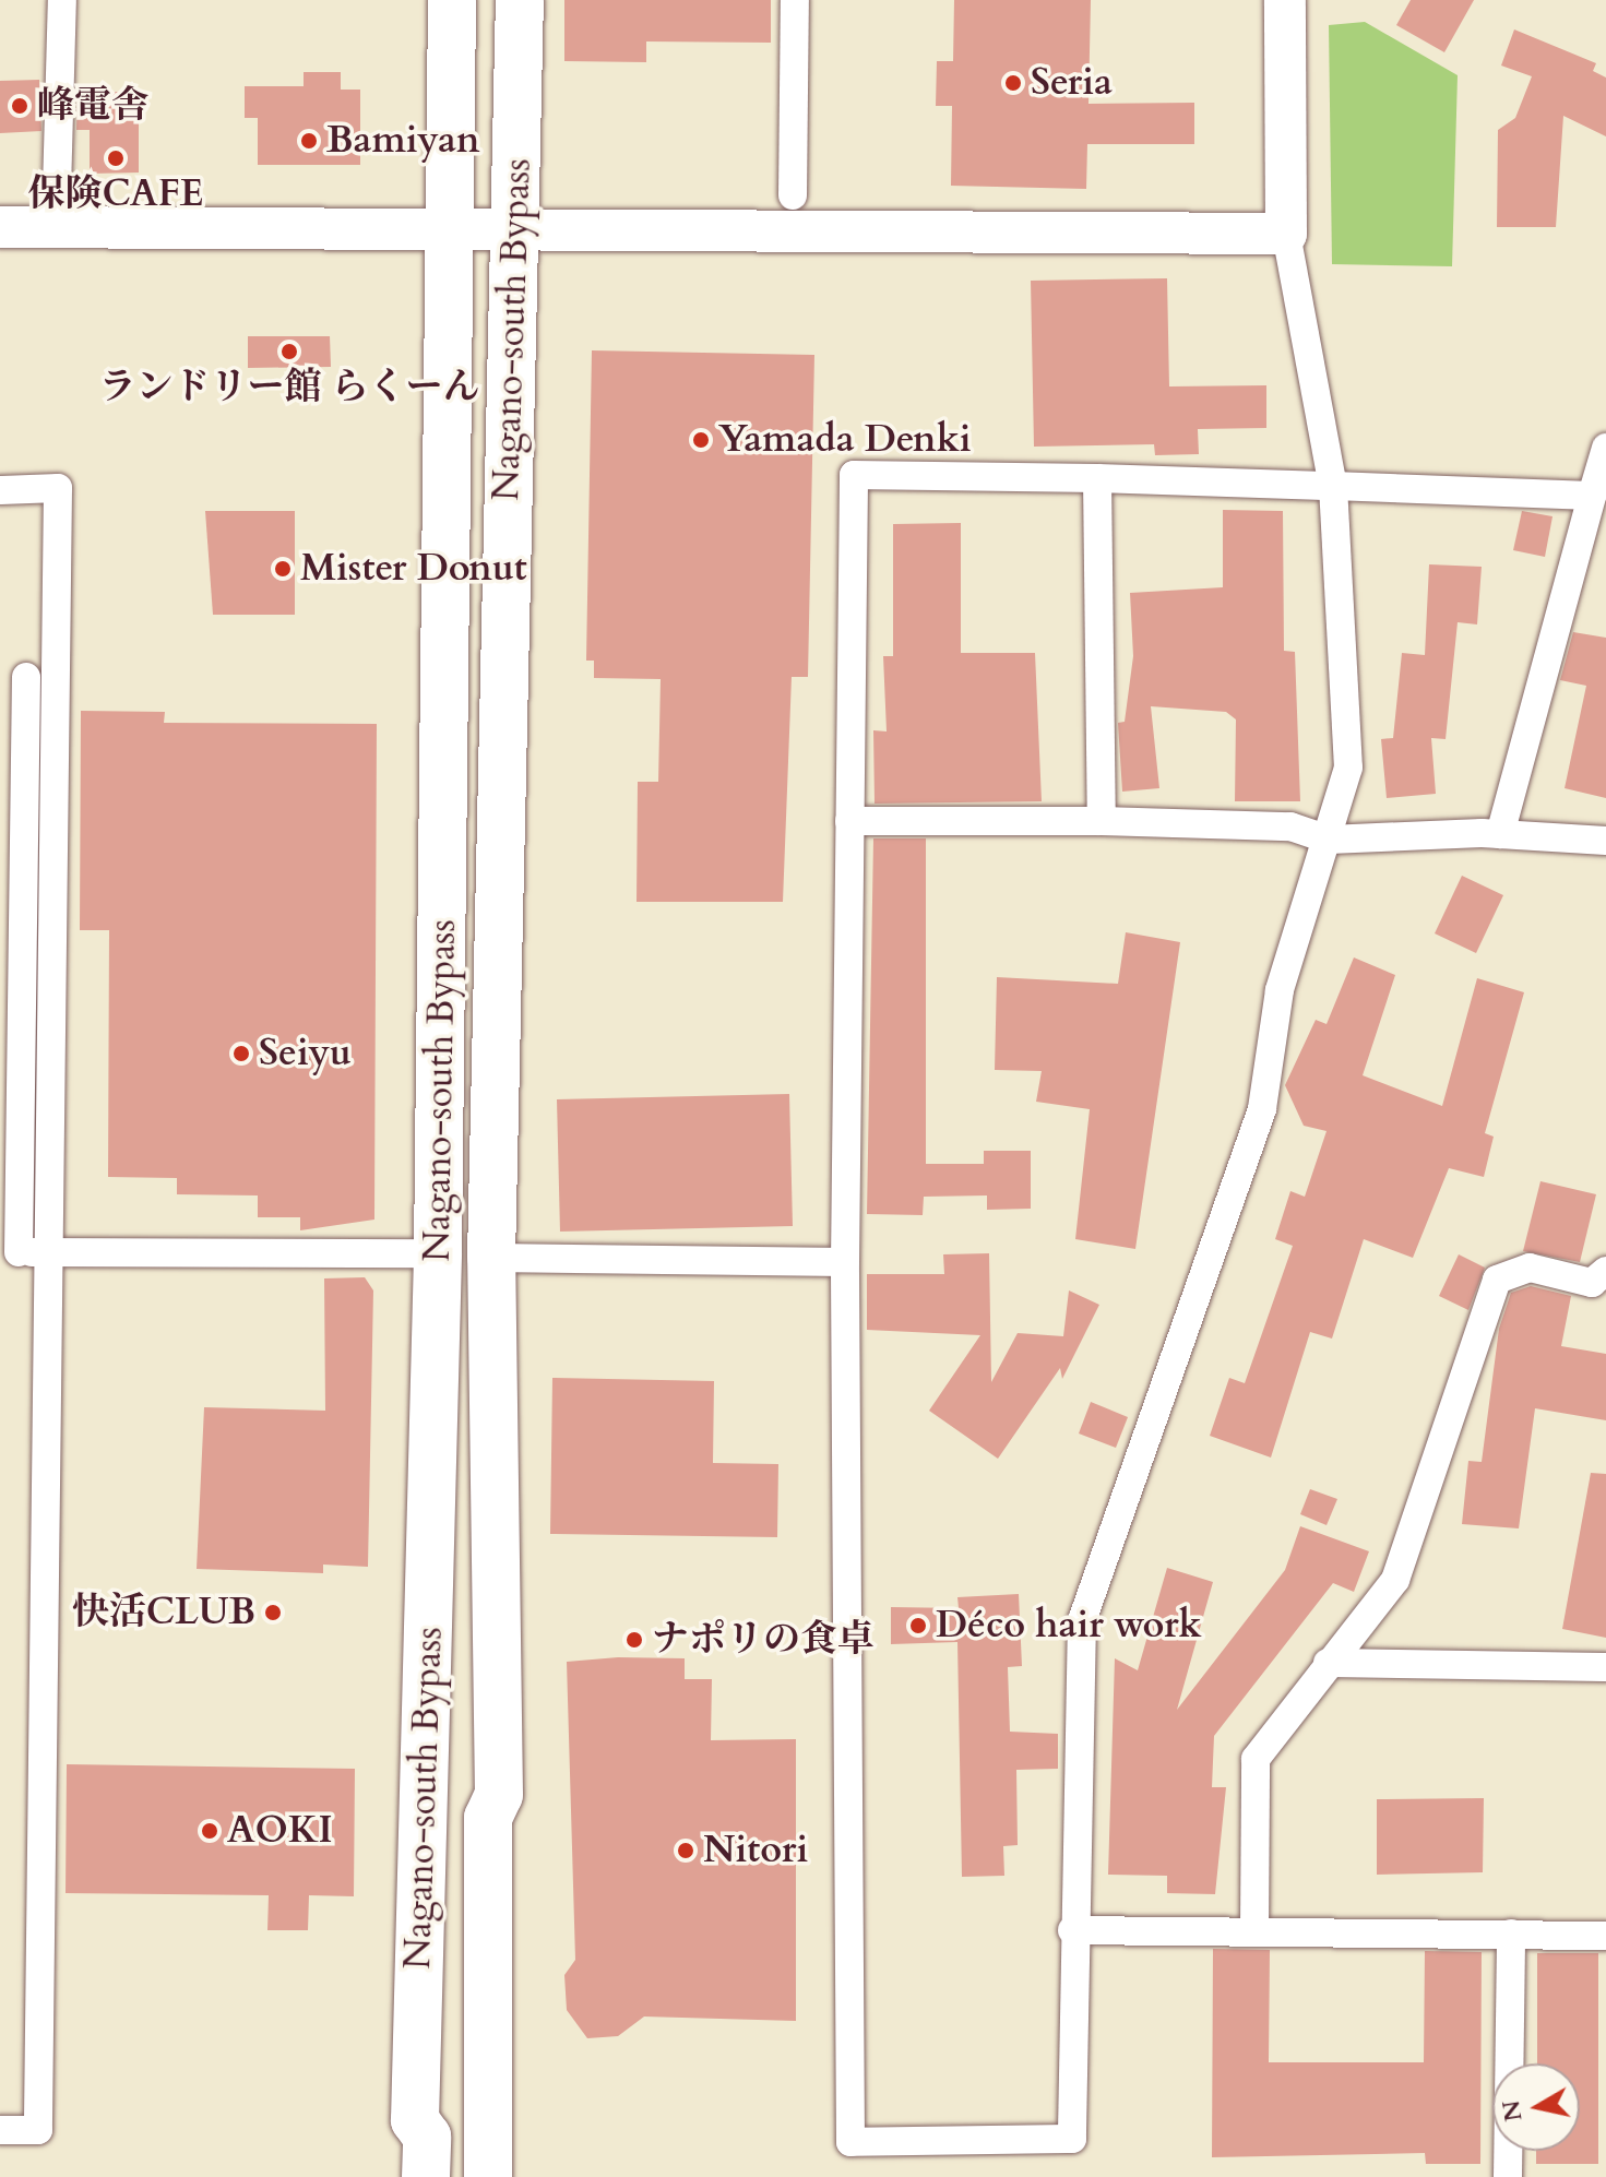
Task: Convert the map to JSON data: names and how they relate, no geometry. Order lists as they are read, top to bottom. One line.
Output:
{"streets":{"highway":["Nagano-south Bypass"]},"places":["Seria","峰電舎","Bamiyan","保険CAFE","ランドリー館 らくーん","Yamada Denki","Mister Donut","Seiyu","快活CLUB","Déco hair work","ナポリの食卓","AOKI","Nitori"],"north":"left"}
